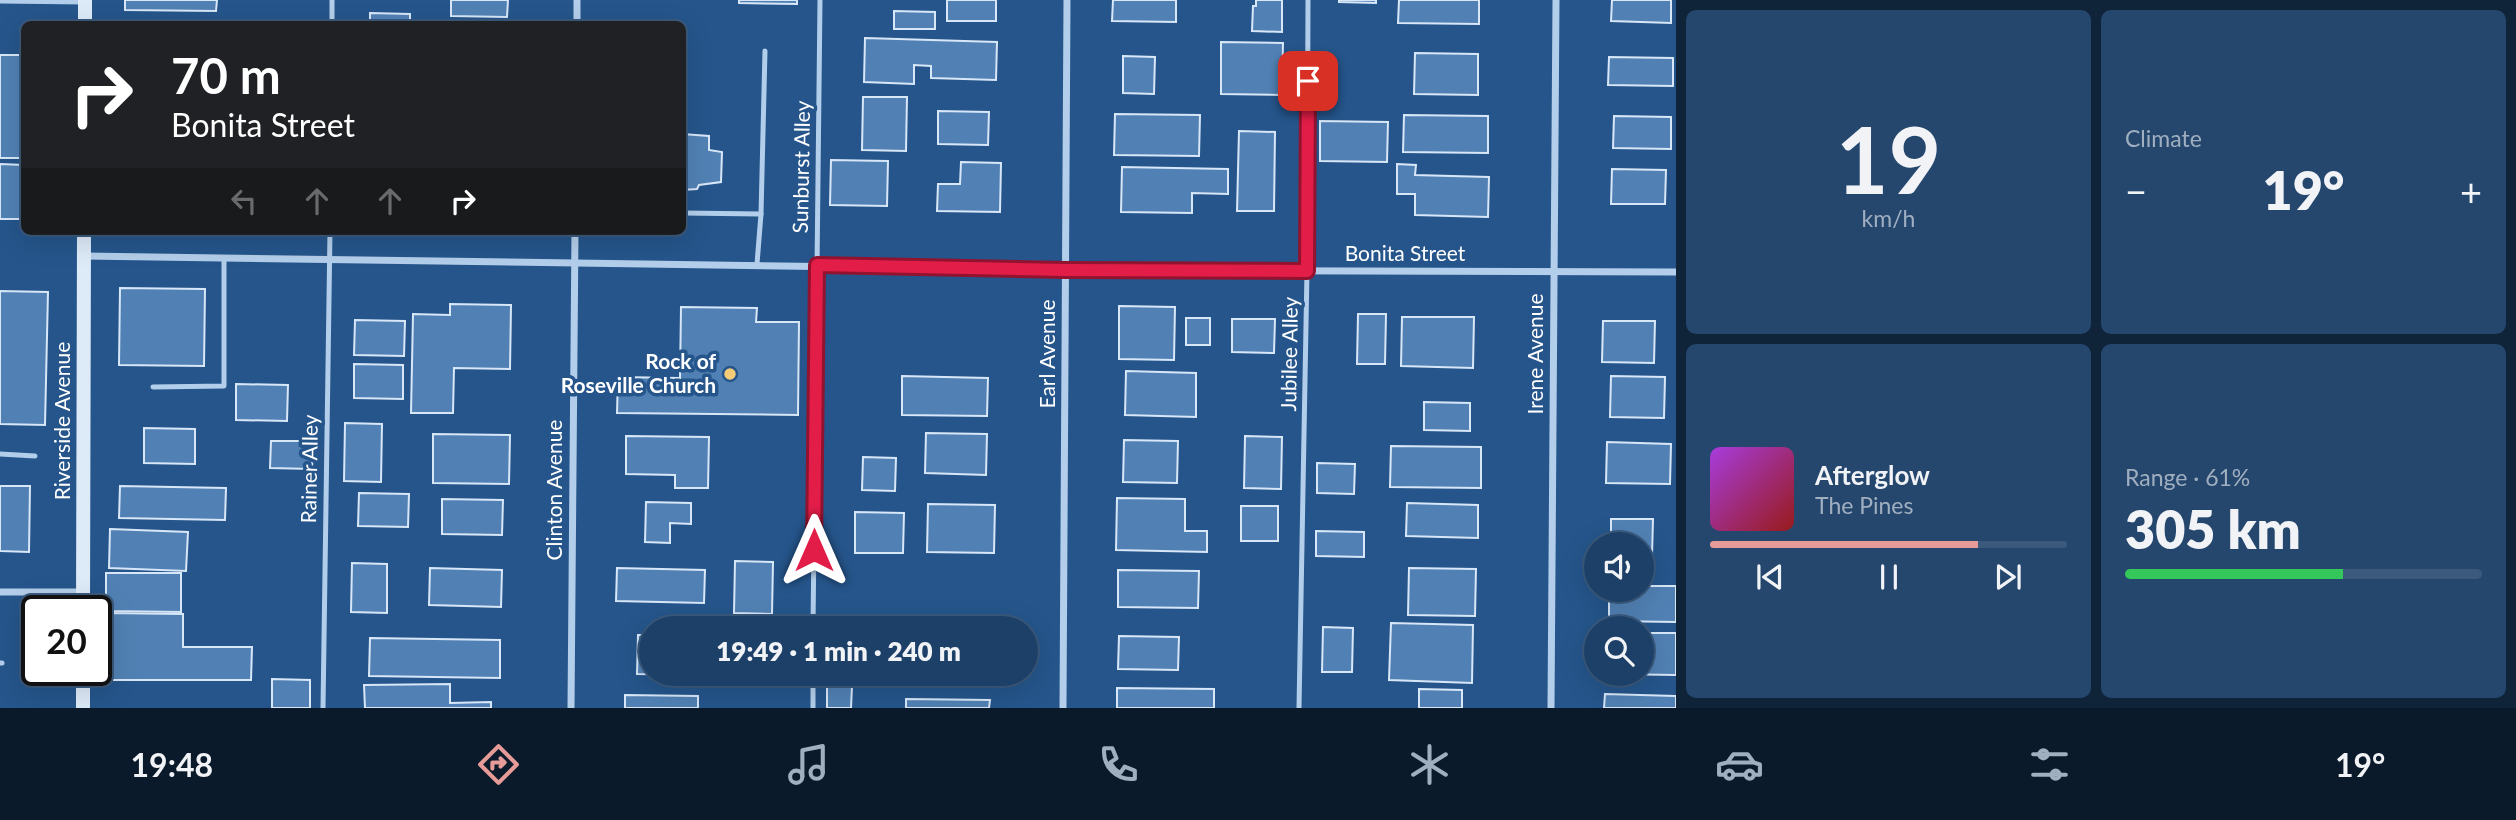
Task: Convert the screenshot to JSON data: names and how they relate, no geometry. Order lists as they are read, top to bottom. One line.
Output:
{"streets":{"main road":["Riverside Avenue"],"street":["Bonita Street","Earl Avenue","Irene Avenue","Clinton Avenue"],"lane":["Sunburst Alley","Jubilee Alley","Rainer Alley"]},"crossings":[["Sunburst Alley","Bonita Street"],["Bonita Street","Earl Avenue"],["Bonita Street","Jubilee Alley"],["Bonita Street","Irene Avenue"],["Bonita Street","Riverside Avenue"],["Bonita Street","Rainer Alley"],["Bonita Street","Clinton Avenue"]],"places":["Rock of Roseville Church"],"page":{"tile":[["19","km/h"],"Climate",["Range · 61%","305 km"]],"turn":["70 m","Bonita Street"],"heat":["−","19°","+"],"song":["Afterglow","The Pines"],"limit":"20","trip":"19:49 · 1 min · 240 m","tabs":["19:48","19°"]}}
